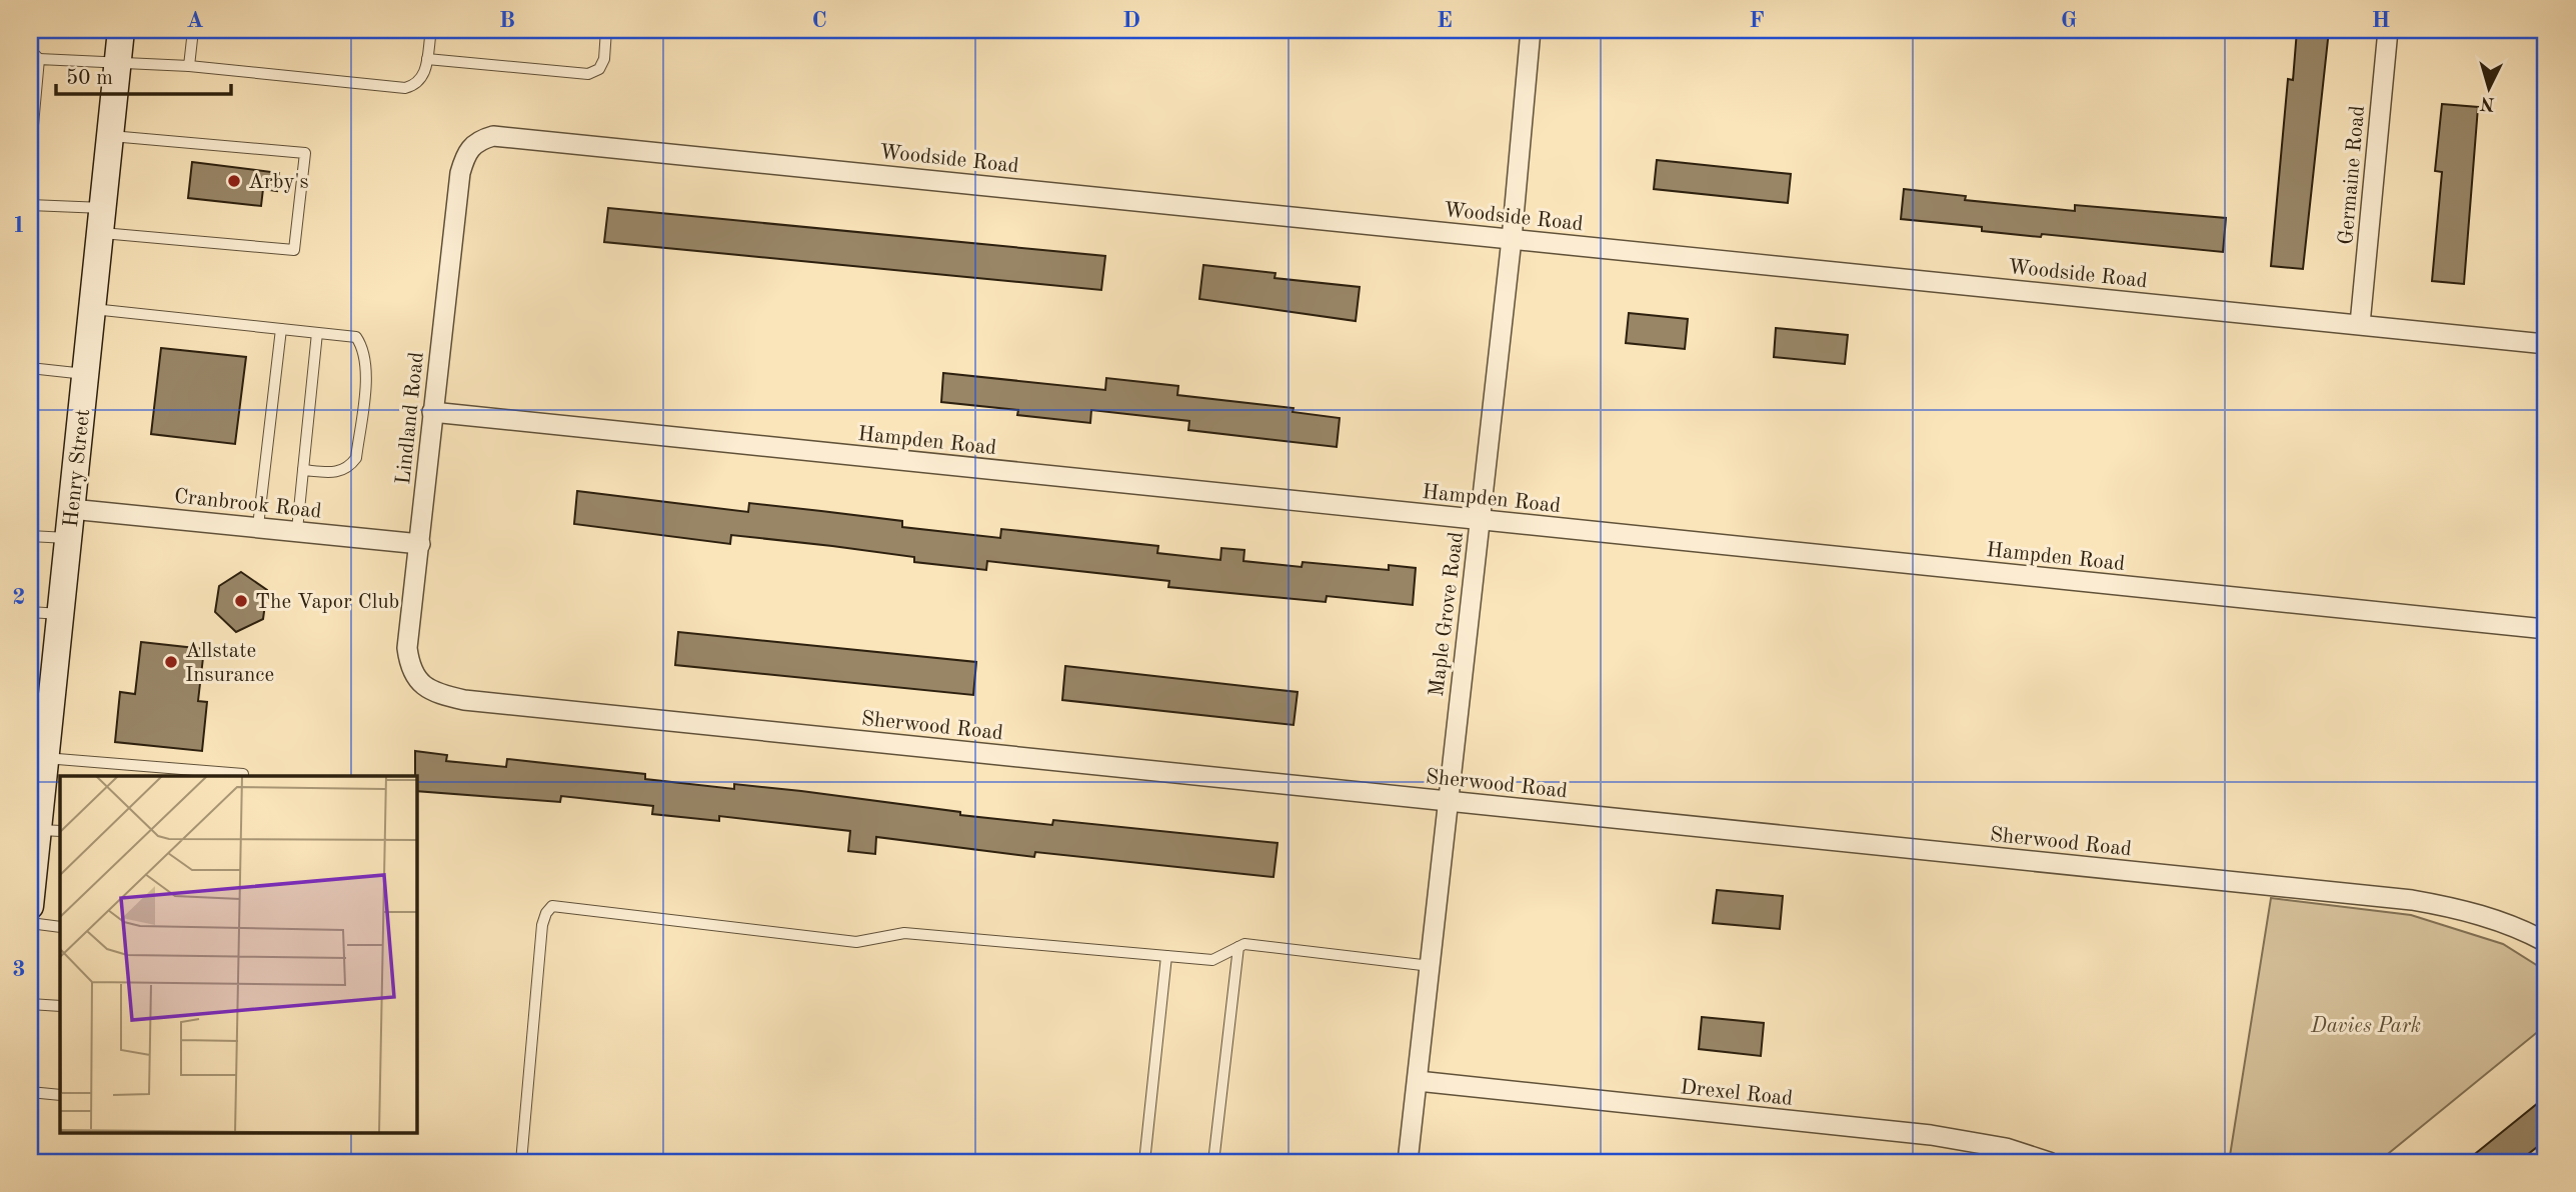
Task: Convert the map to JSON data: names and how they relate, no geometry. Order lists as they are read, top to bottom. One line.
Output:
{"streets":{"main road":["Henry Street"],"street":["Woodside Road","Germaine Road","Lindland Road","Hampden Road","Cranbrook Road","Maple Grove Road","Sherwood Road","Drexel Road"]},"crossings":[["Woodside Road","Germaine Road"],["Woodside Road","Lindland Road"],["Woodside Road","Maple Grove Road"],["Lindland Road","Hampden Road"],["Lindland Road","Cranbrook Road"],["Lindland Road","Sherwood Road"],["Hampden Road","Maple Grove Road"],["Henry Street","Cranbrook Road"],["Maple Grove Road","Sherwood Road"],["Maple Grove Road","Drexel Road"]],"parks":["Davies Park"],"places":["Arby's","The Vapor Club","Allstate Insurance"],"scale_bar":"50 m","north":"bottom","grid":{"columns":["A","B","C","D","E","F","G","H"],"rows":["1","2","3"]}}
